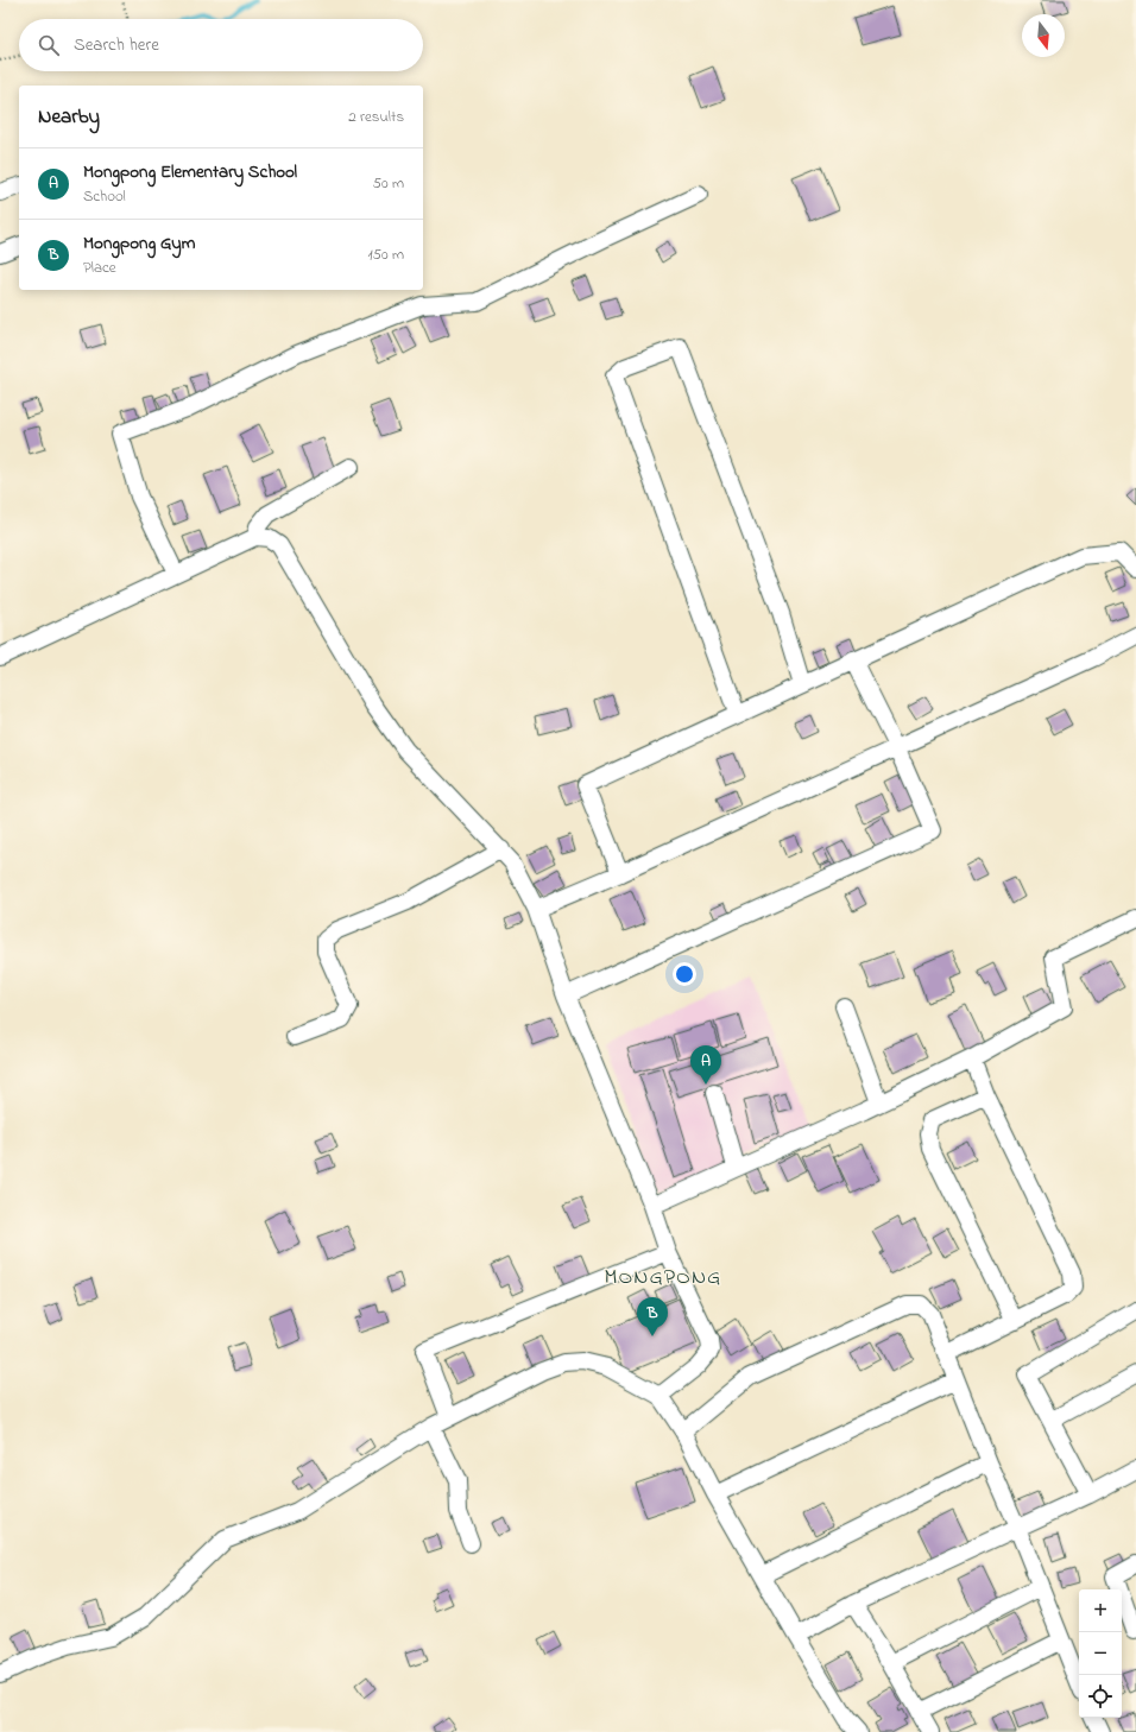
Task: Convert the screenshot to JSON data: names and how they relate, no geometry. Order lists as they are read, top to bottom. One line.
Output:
{"districts":["MONGPONG"],"north":"bottom","page":{"search":"Search here","heading":["Nearby","2 results"],"list":[{"mark":"A","name":"Mongpong Elementary School","note":"School","value":"50 m"},{"mark":"B","name":"Mongpong Gym","note":"Place","value":"150 m"}],"pins":["A","B"],"map_buttons":["+","−"]}}
